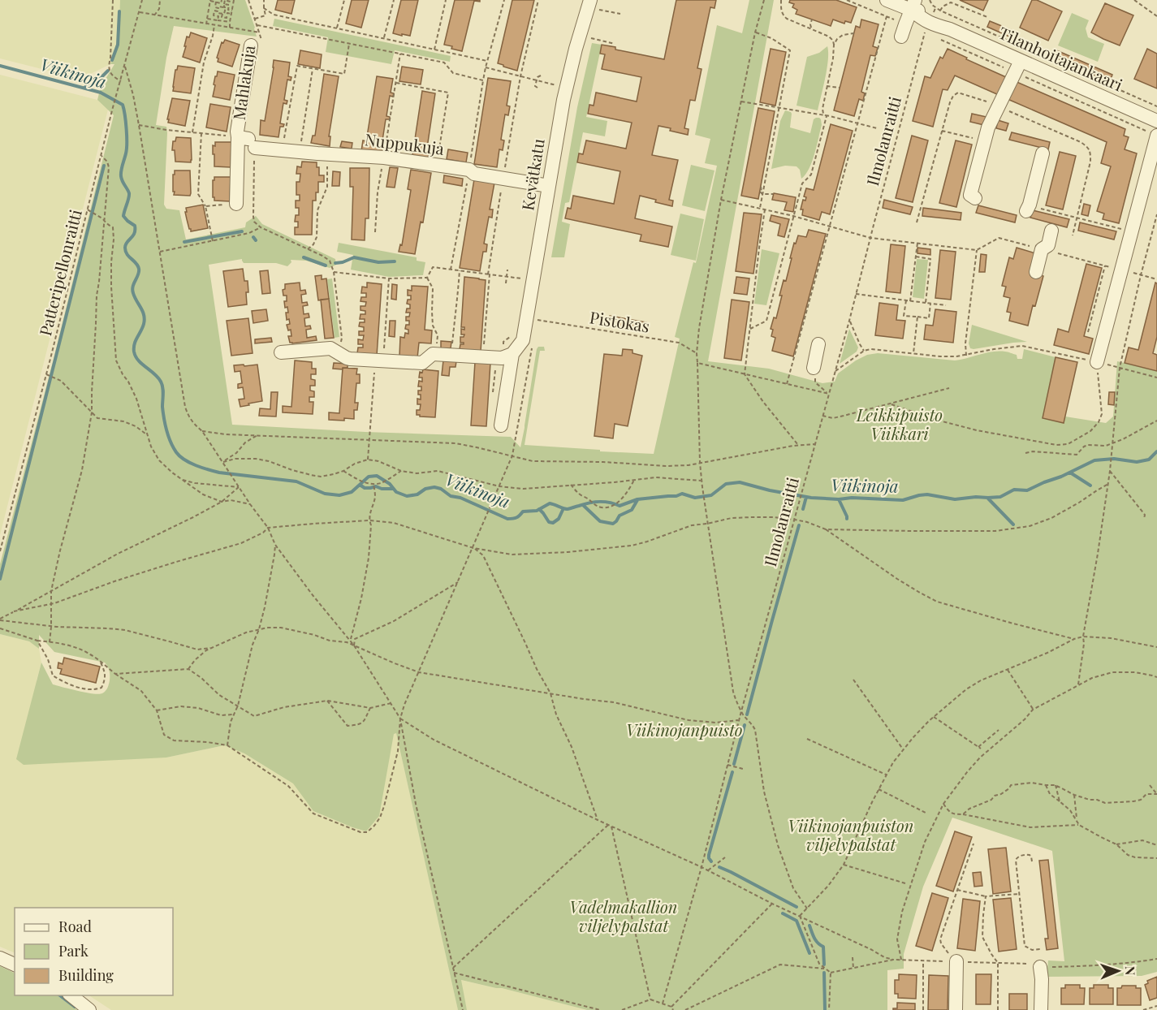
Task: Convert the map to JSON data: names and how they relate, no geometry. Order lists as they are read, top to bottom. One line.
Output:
{"streets":{"street":["Tilanhoitajankaari","Nuppukuja","Kevätkatu"],"path":["Mahlakuja","Ilmolanraitti","Patteripellonraitti","Pistokas"]},"crossings":[["Nuppukuja","Kevätkatu"]],"water":["Viikinoja"],"parks":["Leikkipuisto Viikkari","Viikinojanpuisto","Viikinojanpuiston viljelypalstat","Vadelmakallion viljelypalstat"],"legend":["Road","Park","Building"],"north":"right"}
